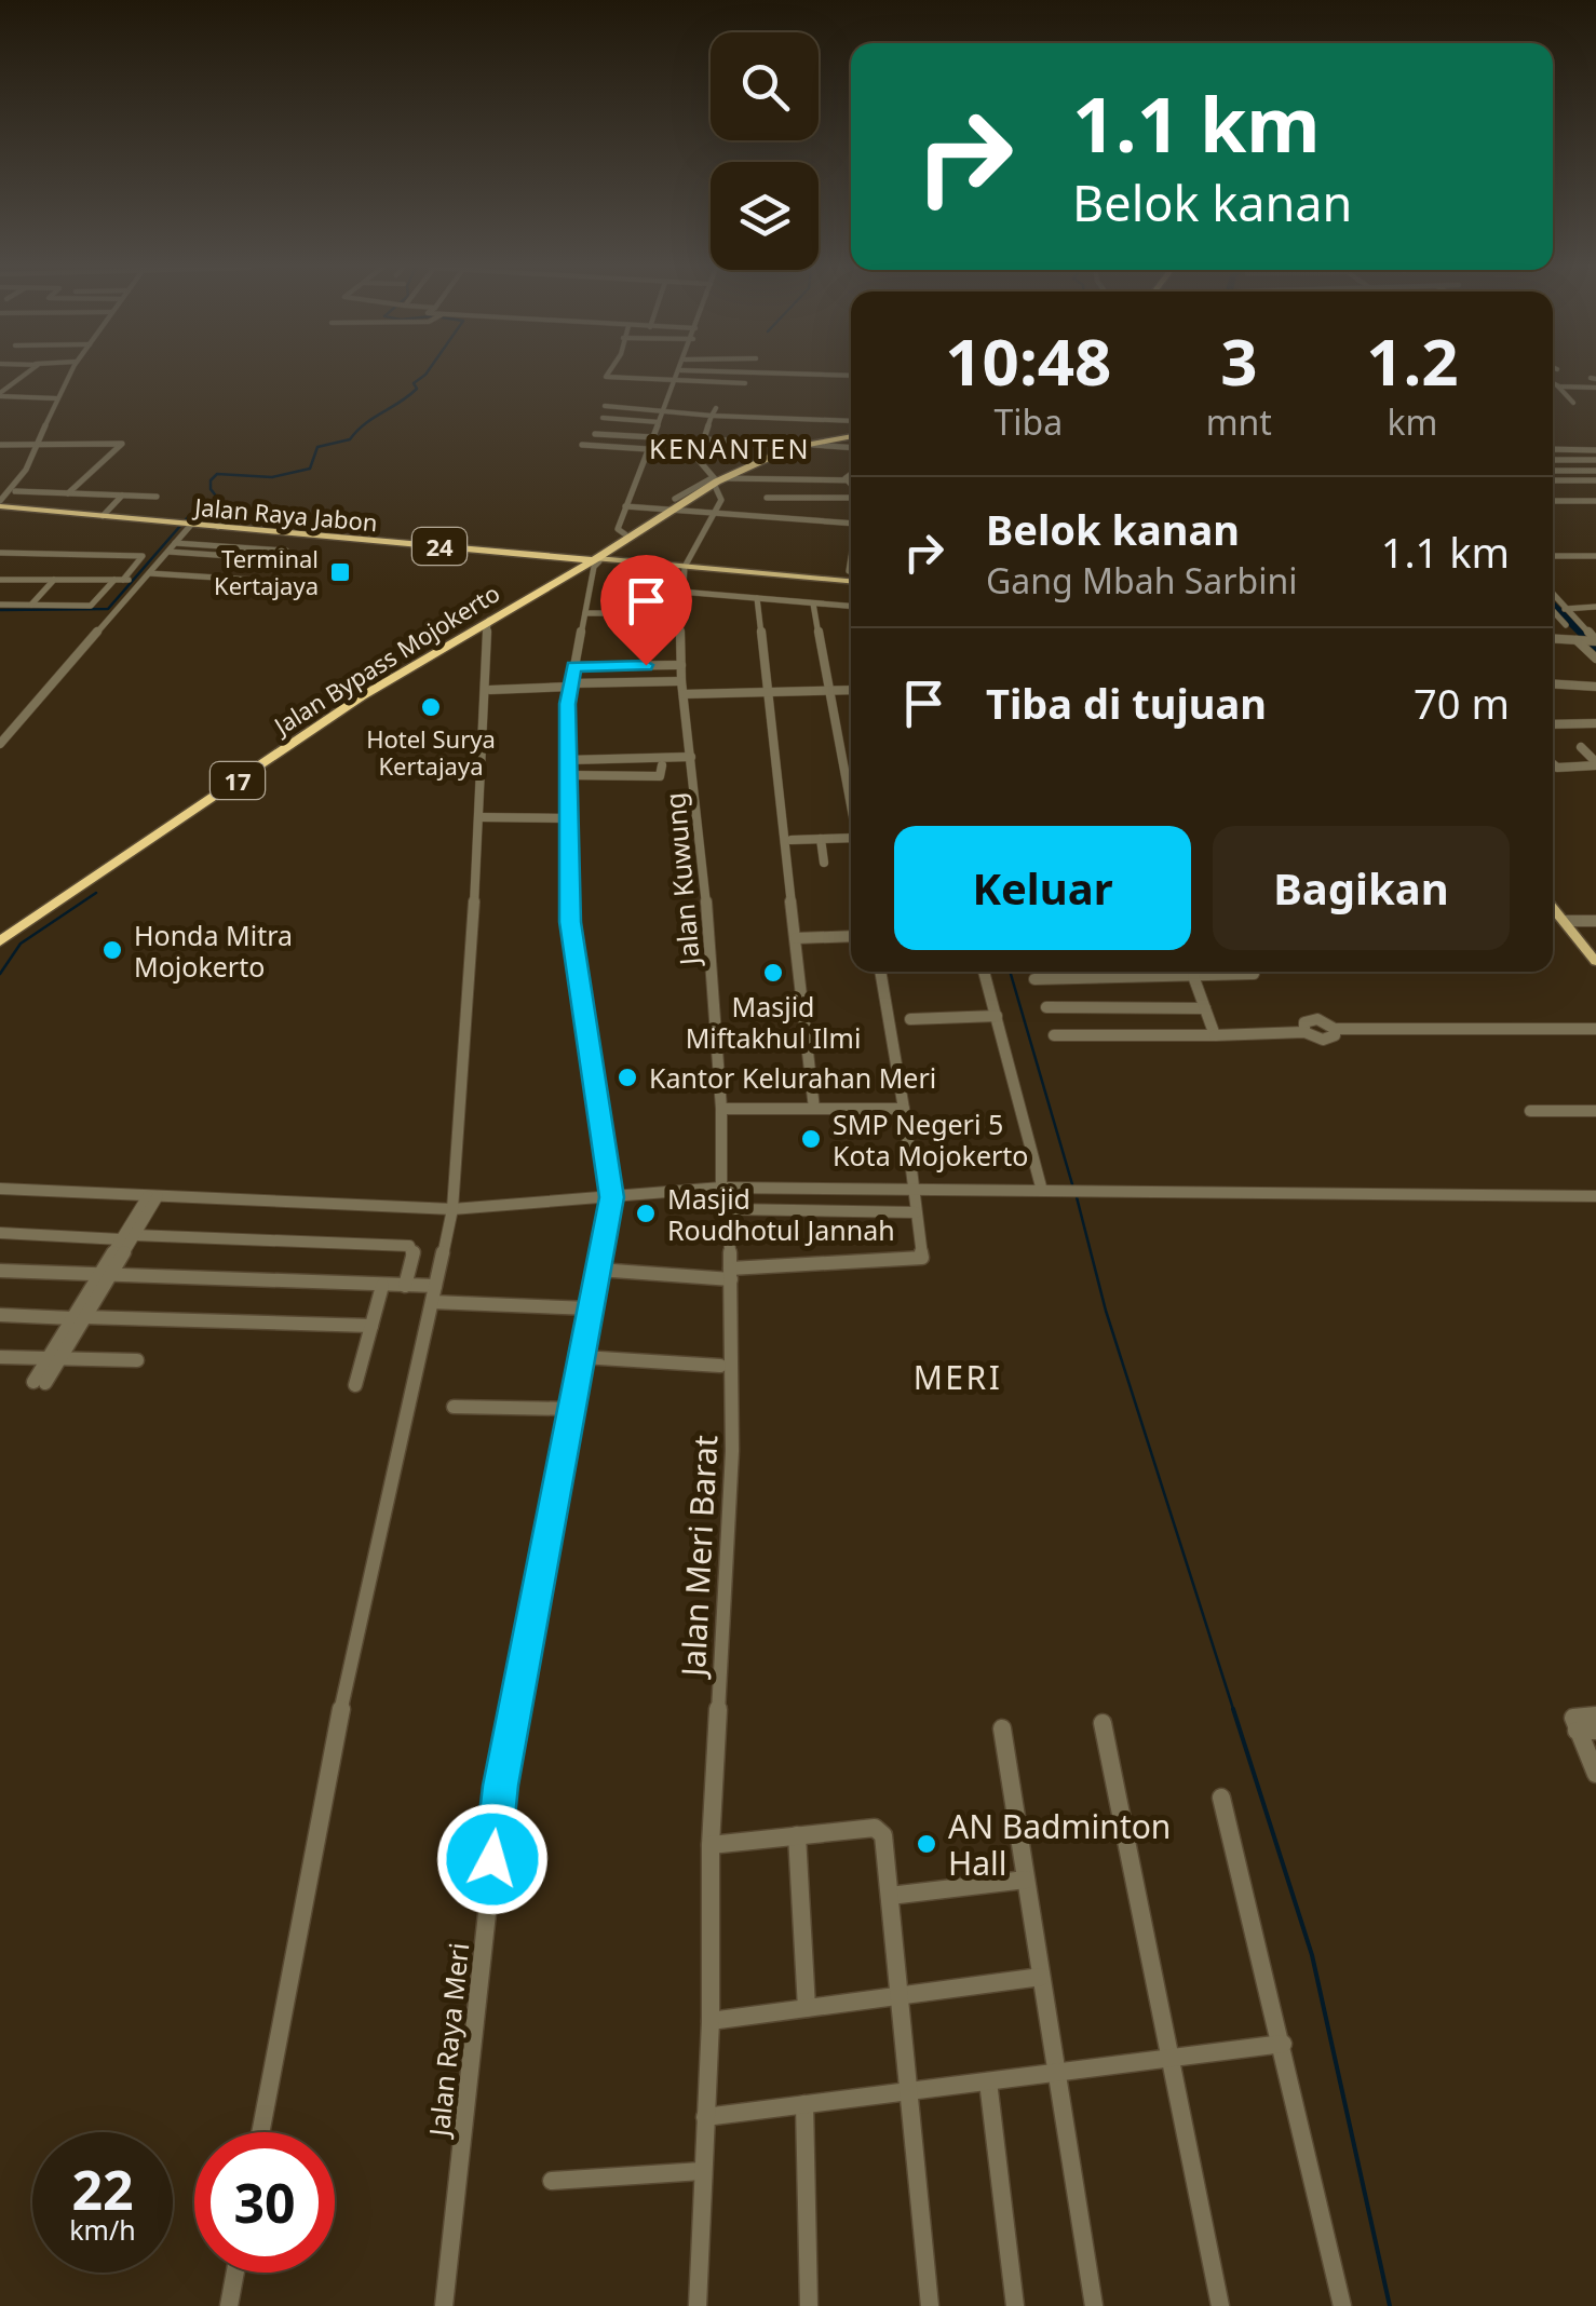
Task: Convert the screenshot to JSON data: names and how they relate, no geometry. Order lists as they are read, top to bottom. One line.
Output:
{"streets":{"highway":["Jalan Raya Jabon","24","Jalan Bypass Mojokerto","17"],"street":["Jalan Kuwung","Jalan Meri Barat","Jalan Raya Meri"]},"crossings":[["Jalan Raya Jabon","Jalan Bypass Mojokerto"],["Jalan Raya Jabon","Jalan Raya Meri"],["Jalan Bypass Mojokerto","Jalan Raya Meri"],["Jalan Kuwung","Jalan Meri Barat"]],"districts":["KENANTEN","MERI"],"places":{"transit":["Terminal Kertajaya"],"other":["Hotel Surya Kertajaya","Honda Mitra Mojokerto","Masjid Miftakhul Ilmi","Kantor Kelurahan Meri","SMP Negeri 5 Kota Mojokerto","Masjid Roudhotul Jannah","AN Badminton Hall"]},"page":{"turn":["1.1 km","Belok kanan"],"eta":["10:48","Tiba","3","mnt","1.2","km"],"list":[{"name":"Belok kanan","note":"Gang Mbah Sarbini","value":"1.1 km"},{"name":"Tiba di tujuan","value":"70 m"}],"buttons":["Keluar","Bagikan"],"speed":"22 km/h","limit":"30"}}
